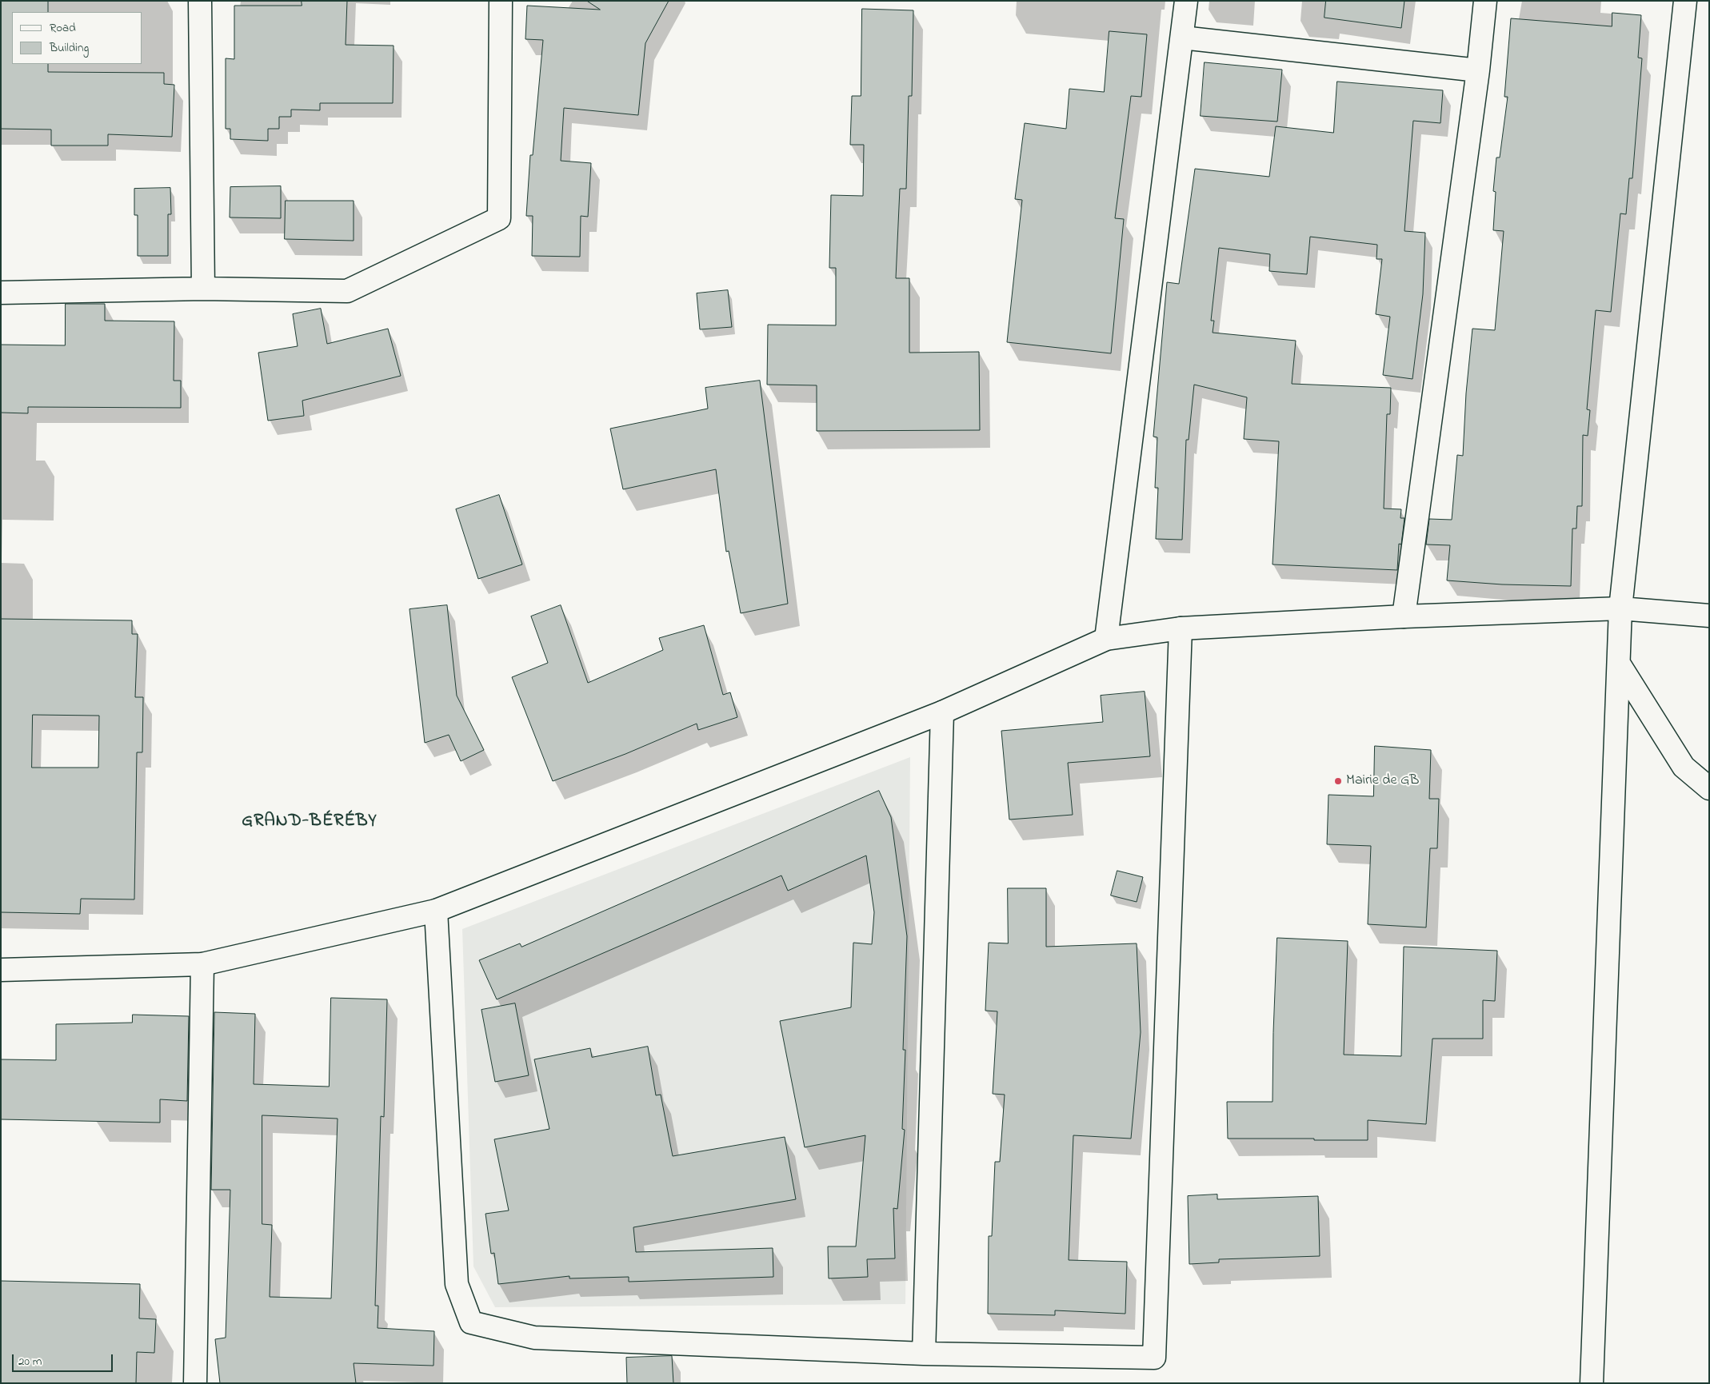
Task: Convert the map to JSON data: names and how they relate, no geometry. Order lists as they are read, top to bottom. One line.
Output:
{"districts":["GRAND-BÉRÉBY"],"places":["Mairie de GB"],"legend":["Road","Building"],"scale_bar":"20 m"}
